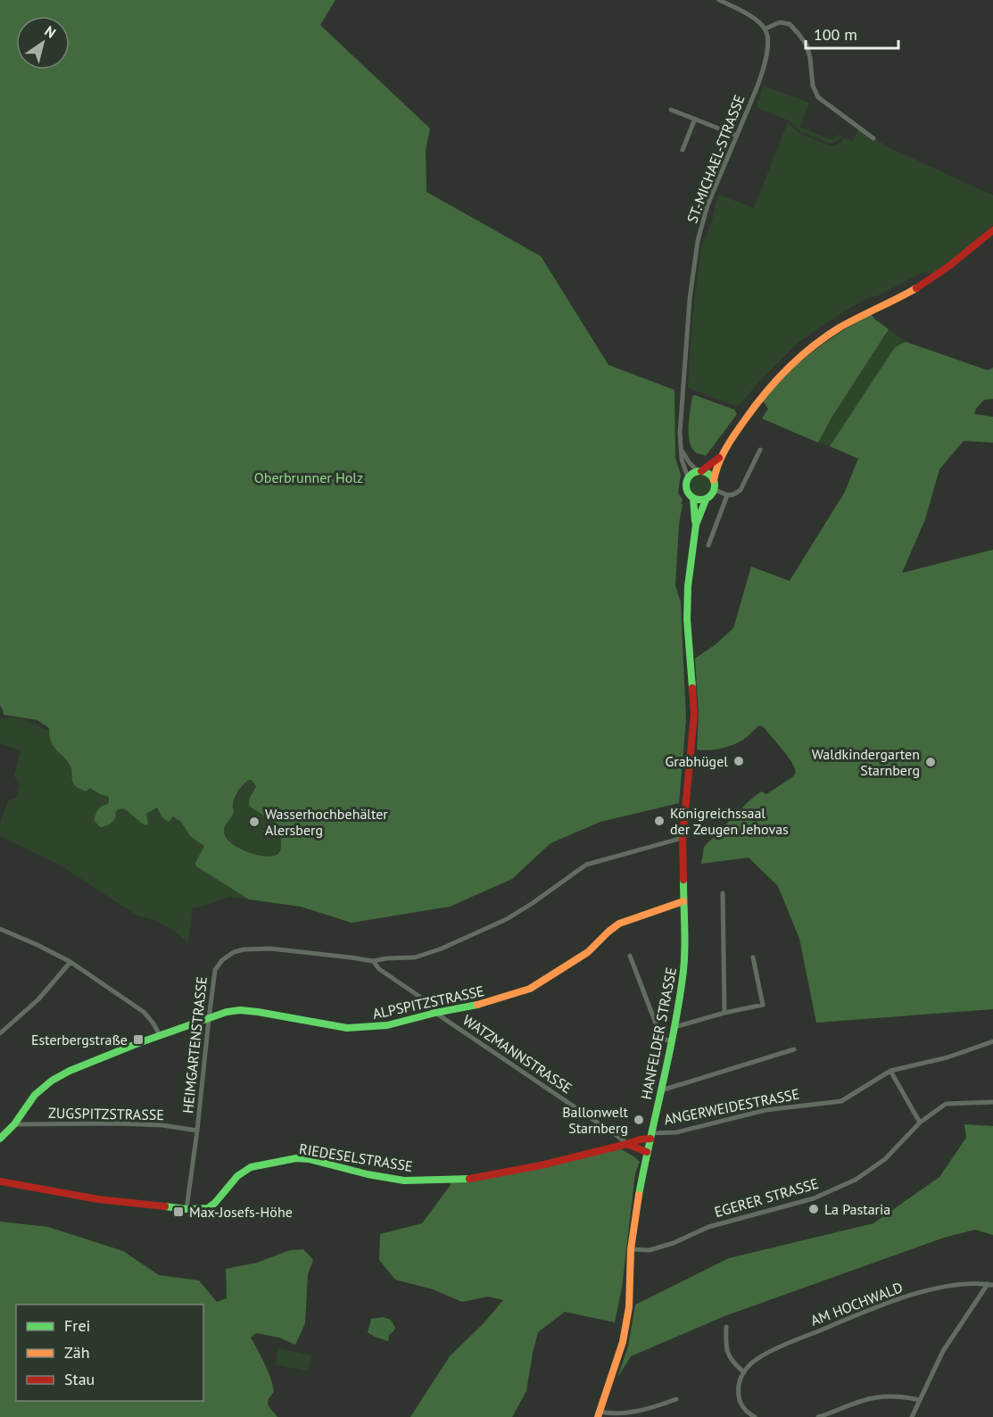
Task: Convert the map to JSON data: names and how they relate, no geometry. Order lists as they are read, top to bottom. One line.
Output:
{"streets":{"street":["ST.-MICHAEL-STRASSE","ALPSPITZSTRASSE","HANFELDER STRASSE","HEIMGARTENSTRASSE","WATZMANNSTRASSE","ANGERWEIDESTRASSE","ZUGSPITZSTRASSE","RIEDESELSTRASSE","EGERER STRASSE","AM HOCHWALD"]},"crossings":[["ST.-MICHAEL-STRASSE","HANFELDER STRASSE"],["ALPSPITZSTRASSE","HANFELDER STRASSE"],["ALPSPITZSTRASSE","HEIMGARTENSTRASSE"],["ALPSPITZSTRASSE","WATZMANNSTRASSE"],["ALPSPITZSTRASSE","ZUGSPITZSTRASSE"],["HANFELDER STRASSE","HEIMGARTENSTRASSE"],["HANFELDER STRASSE","ANGERWEIDESTRASSE"],["HANFELDER STRASSE","RIEDESELSTRASSE"],["HANFELDER STRASSE","EGERER STRASSE"],["HEIMGARTENSTRASSE","WATZMANNSTRASSE"],["HEIMGARTENSTRASSE","ZUGSPITZSTRASSE"],["HEIMGARTENSTRASSE","RIEDESELSTRASSE"],["WATZMANNSTRASSE","RIEDESELSTRASSE"],["ANGERWEIDESTRASSE","RIEDESELSTRASSE"]],"parks":["Oberbrunner Holz"],"places":{"other":["Grabhügel","Waldkindergarten Starnberg","Königreichssaal der Zeugen Jehovas","Wasserhochbehälter Alersberg","Ballonwelt Starnberg","La Pastaria"],"transit":["Esterbergstraße","Max-Josefs-Höhe"]},"legend":["Frei","Zäh","Stau"],"scale_bar":"100 m","north":"top right"}
